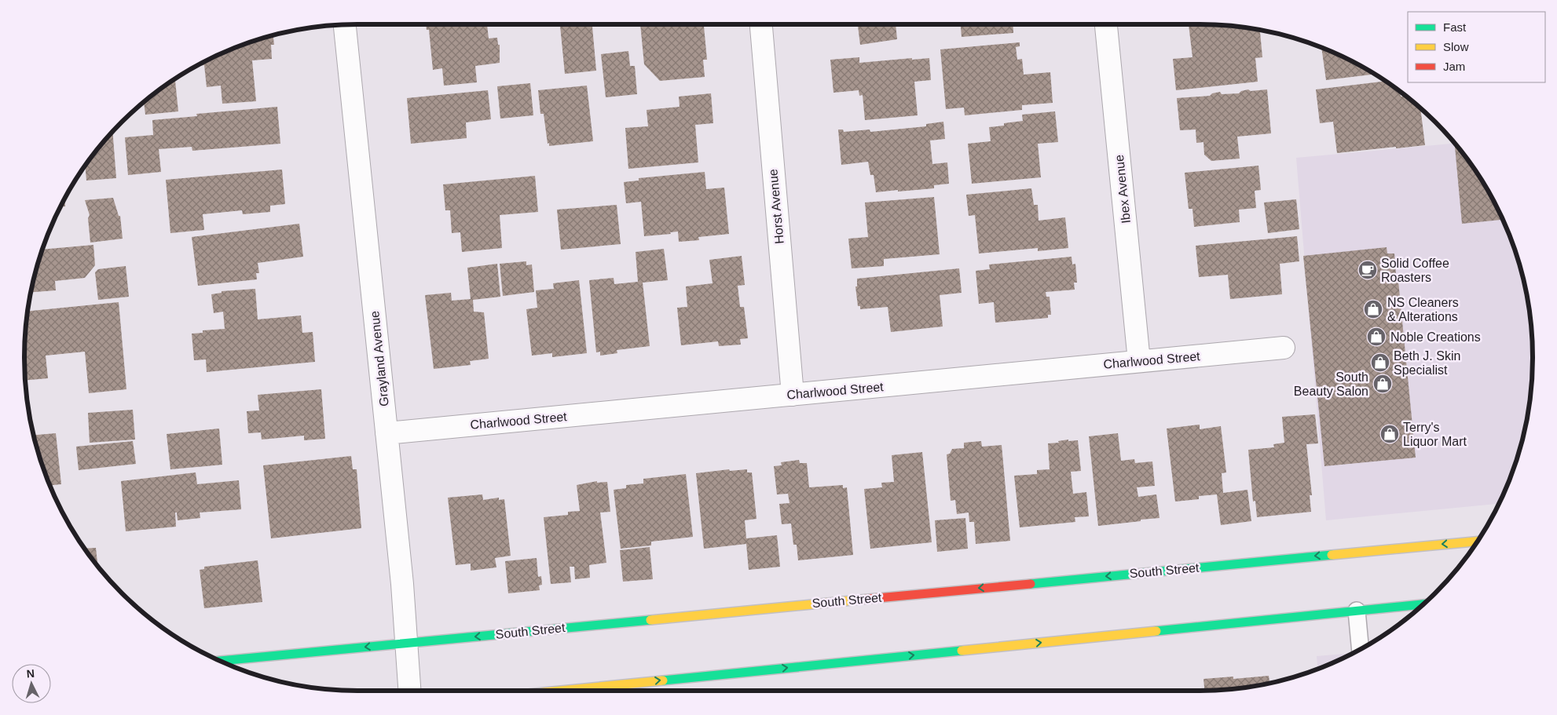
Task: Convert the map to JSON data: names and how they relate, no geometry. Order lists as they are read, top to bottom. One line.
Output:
{"streets":{"main road":["South Street"],"street":["Ibex Avenue","Horst Avenue","Grayland Avenue","Charlwood Street"]},"crossings":[["Ibex Avenue","Charlwood Street"],["Horst Avenue","Charlwood Street"],["Grayland Avenue","Charlwood Street"],["Grayland Avenue","South Street"]],"places":{"cafe":["Solid Coffee Roasters"],"shop":["NS Cleaners & Alterations","Noble Creations","Beth J. Skin Specialist","South Beauty Salon","Terry's Liquor Mart"]},"legend":["Fast","Slow","Jam"],"north":"top"}
